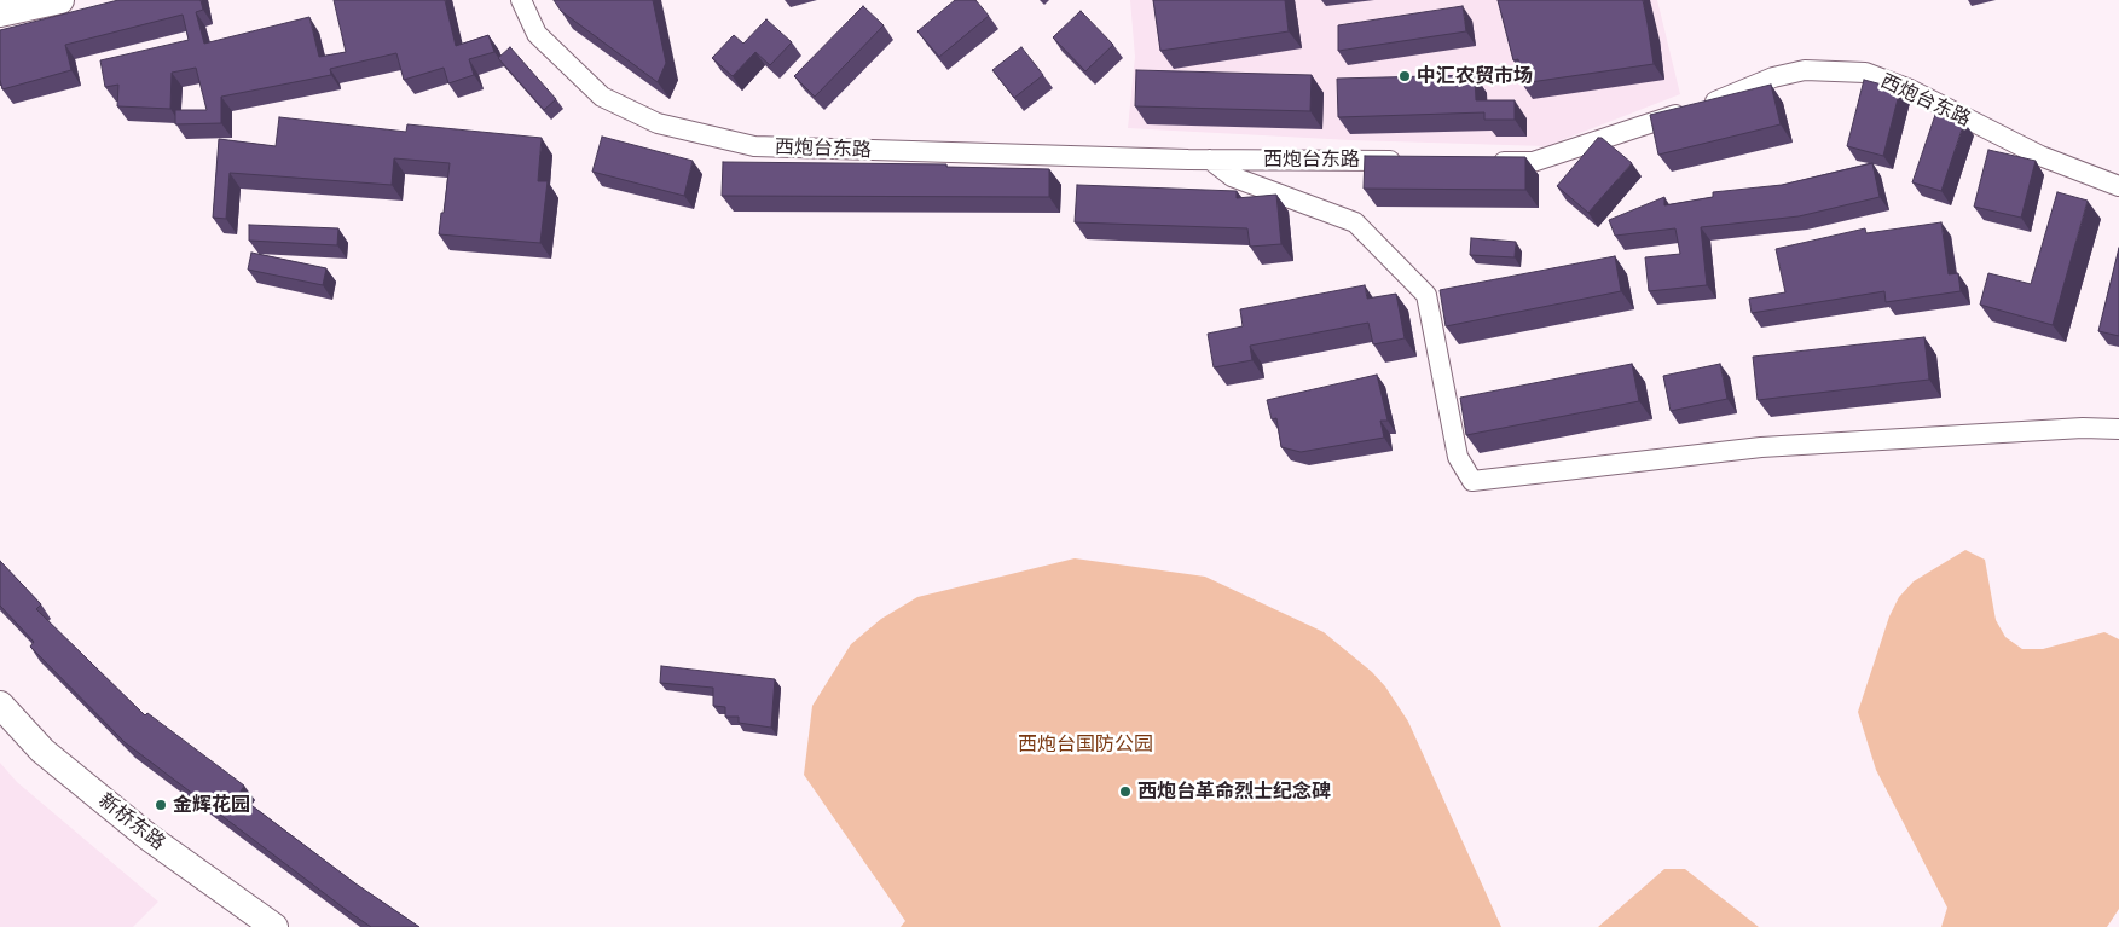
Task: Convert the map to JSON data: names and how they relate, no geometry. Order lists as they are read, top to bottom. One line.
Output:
{"streets":{"street":["西炮台东路","新桥东路"]},"parks":["西炮台国防公园"],"places":["中汇农贸市场","西炮台革命烈士纪念碑","金辉花园"]}
